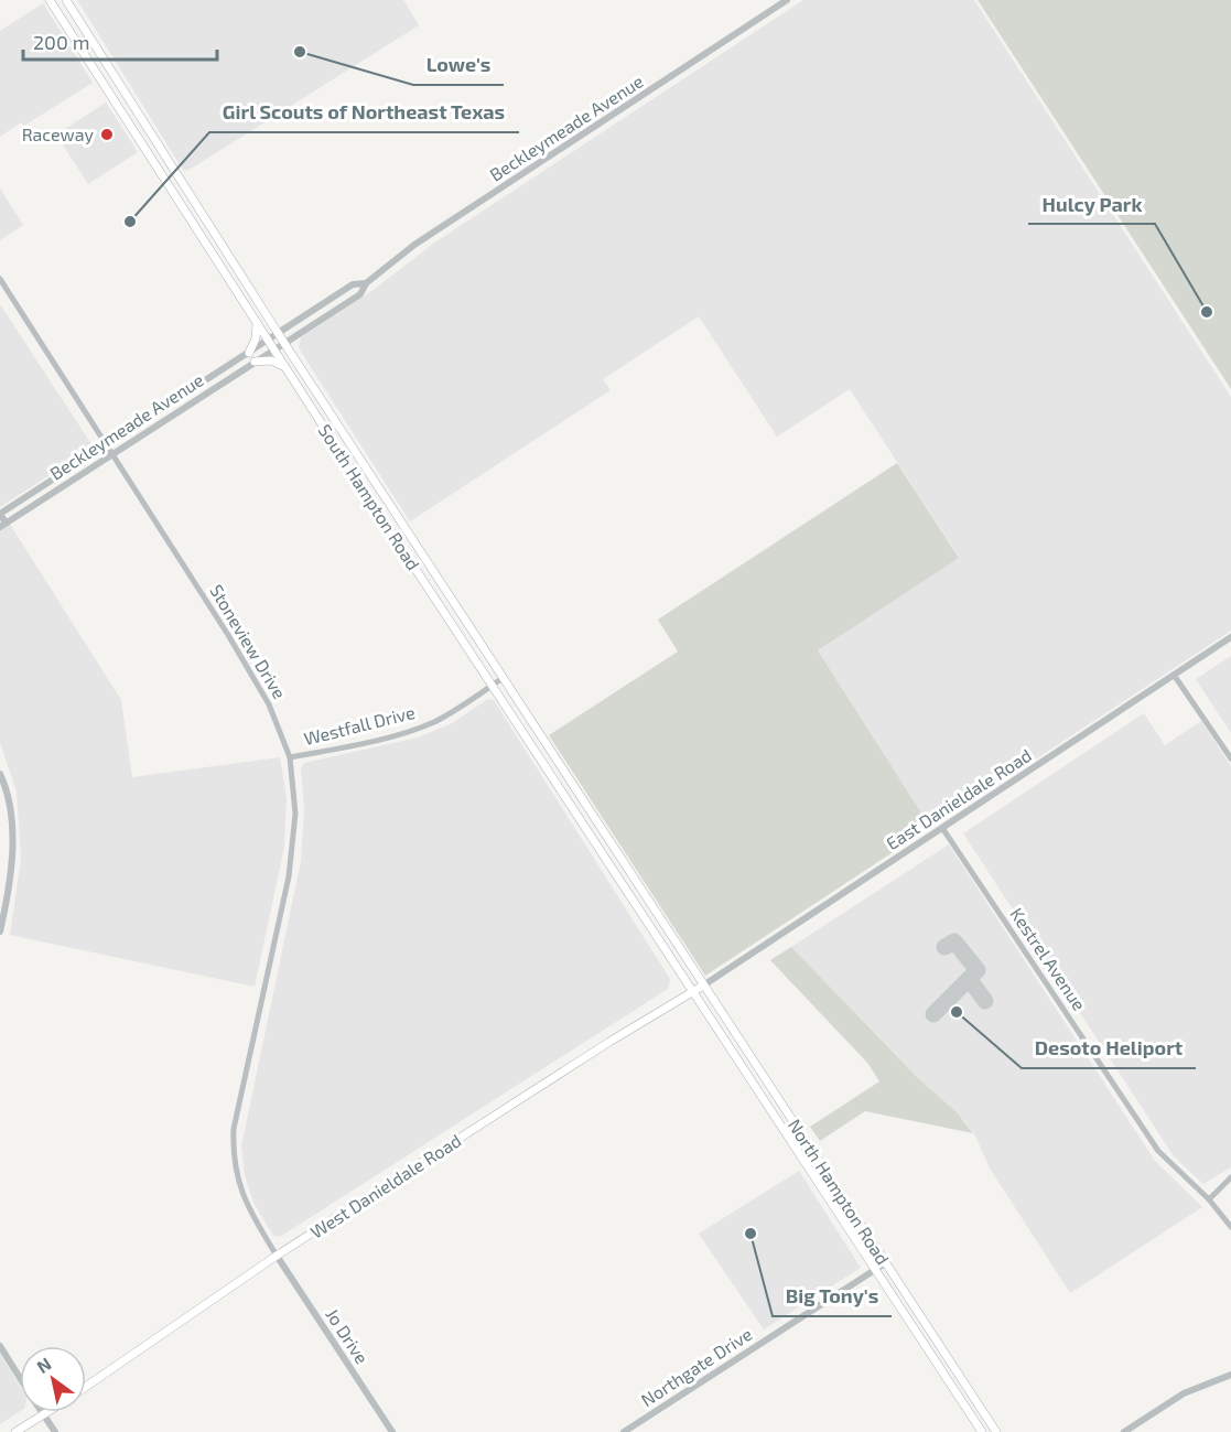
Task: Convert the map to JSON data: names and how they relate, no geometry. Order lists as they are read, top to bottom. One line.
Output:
{"streets":{"main road":["South Hampton Road","West Danieldale Road","North Hampton Road"],"street":["Beckleymeade Avenue","Stoneview Drive","Westfall Drive","East Danieldale Road","Kestrel Avenue","Jo Drive","Northgate Drive"]},"crossings":[["Beckleymeade Avenue","South Hampton Road"],["Beckleymeade Avenue","Stoneview Drive"],["South Hampton Road","Westfall Drive"],["South Hampton Road","East Danieldale Road"],["South Hampton Road","West Danieldale Road"],["South Hampton Road","North Hampton Road"],["Stoneview Drive","Westfall Drive"],["Stoneview Drive","West Danieldale Road"],["Stoneview Drive","Jo Drive"],["East Danieldale Road","Kestrel Avenue"],["East Danieldale Road","West Danieldale Road"],["East Danieldale Road","North Hampton Road"],["West Danieldale Road","North Hampton Road"],["West Danieldale Road","Jo Drive"],["North Hampton Road","Northgate Drive"]],"places":["Lowe's","Raceway","Girl Scouts of Northeast Texas","Hulcy Park","Desoto Heliport","Big Tony's"],"scale_bar":"200 m","north":"top left"}
